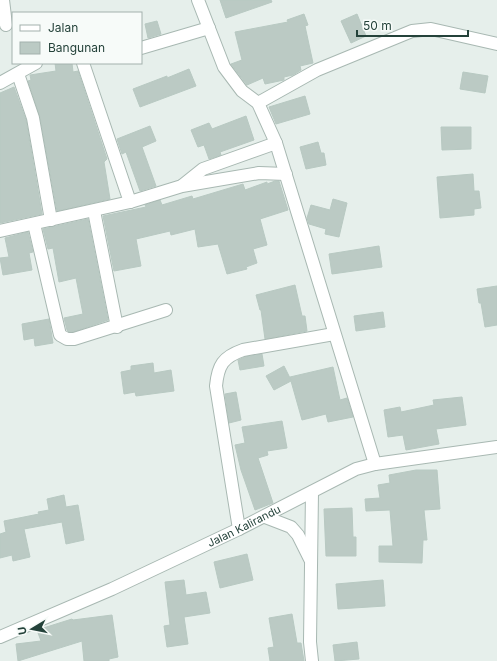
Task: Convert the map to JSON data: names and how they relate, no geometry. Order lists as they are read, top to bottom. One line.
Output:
{"streets":{"street":["Jalan Kalirandu"]},"legend":["Jalan","Bangunan"],"scale_bar":"50 m","north":"left"}
